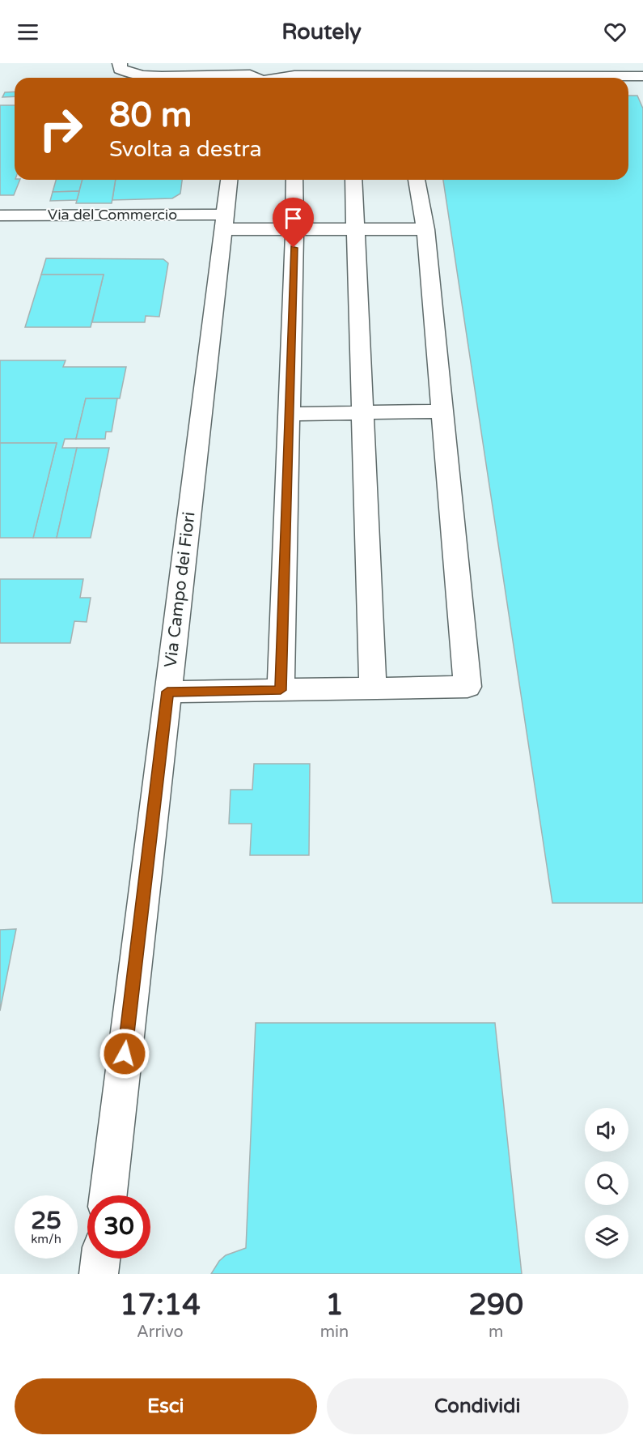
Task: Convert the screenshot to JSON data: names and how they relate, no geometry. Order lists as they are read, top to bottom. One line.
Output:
{"streets":{"street":["Via del Commercio","Via Campo dei Fiori"]},"crossings":[["Via del Commercio","Via Campo dei Fiori"]],"page":{"header":"Routely","turn":["80 m","Svolta a destra"],"speed":"25 km/h","limit":"30","eta":["17:14","Arrivo","1","min","290","m"],"buttons":["Esci","Condividi"]}}
